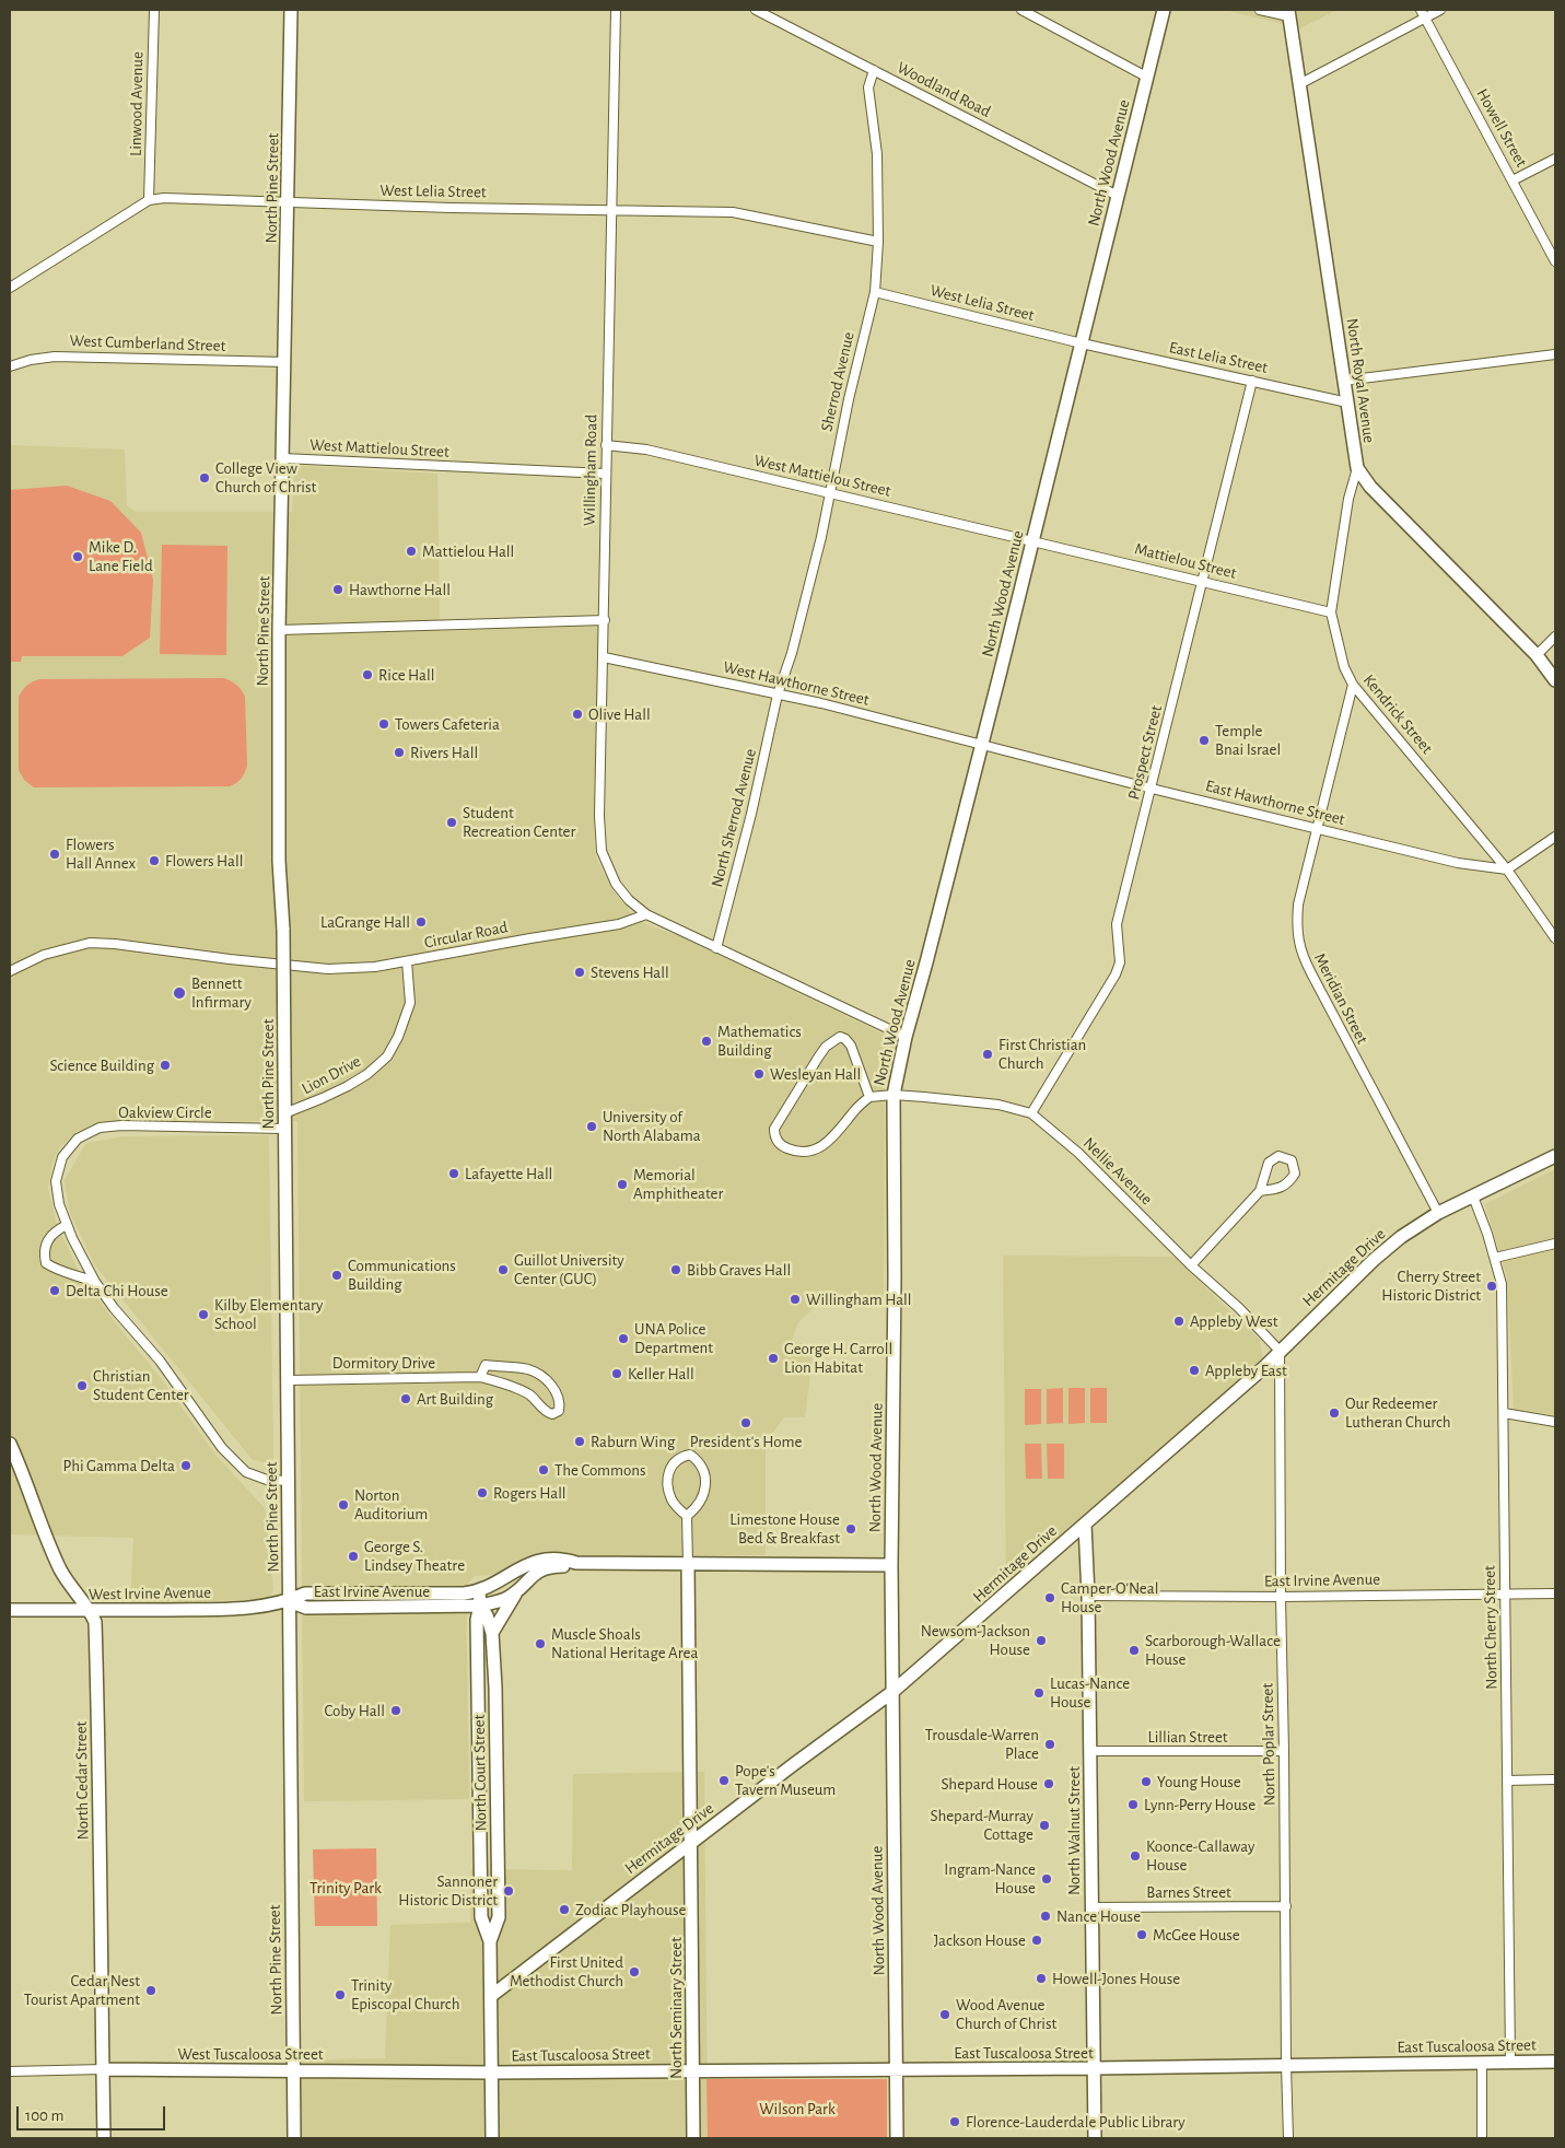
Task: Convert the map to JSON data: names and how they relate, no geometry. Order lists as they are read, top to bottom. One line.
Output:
{"streets":{"street":["Woodland Road","Linwood Avenue","Howell Street","North Wood Avenue","North Pine Street","West Lelia Street","West Cumberland Street","East Lelia Street","North Royal Avenue","Sherrod Avenue","West Mattielou Street","Willingham Road","Mattielou Street","West Hawthorne Street","Kendrick Street","Prospect Street","East Hawthorne Street","North Sherrod Avenue","Circular Road","Meridian Street","Lion Drive","Oakview Circle","Nellie Avenue","Hermitage Drive","Dormitory Drive","East Irvine Avenue","West Irvine Avenue","North Cherry Street","Lillian Street","North Poplar Street","North Court Street","North Cedar Street","North Walnut Street","Barnes Street","North Seminary Street","East Tuscaloosa Street","West Tuscaloosa Street"]},"crossings":[["Woodland Road","North Wood Avenue"],["Woodland Road","Sherrod Avenue"],["Linwood Avenue","West Lelia Street"],["North Wood Avenue","West Lelia Street"],["North Wood Avenue","East Lelia Street"],["North Wood Avenue","West Mattielou Street"],["North Wood Avenue","Mattielou Street"],["North Wood Avenue","West Hawthorne Street"],["North Wood Avenue","East Hawthorne Street"],["North Wood Avenue","Nellie Avenue"],["North Wood Avenue","Hermitage Drive"],["North Wood Avenue","East Irvine Avenue"],["North Wood Avenue","East Tuscaloosa Street"],["North Pine Street","West Lelia Street"],["North Pine Street","West Cumberland Street"],["North Pine Street","West Mattielou Street"],["North Pine Street","Lion Drive"],["North Pine Street","Oakview Circle"],["North Pine Street","Dormitory Drive"],["North Pine Street","East Irvine Avenue"],["North Pine Street","West Irvine Avenue"],["North Pine Street","West Tuscaloosa Street"],["West Lelia Street","East Lelia Street"],["West Lelia Street","Sherrod Avenue"],["West Lelia Street","Willingham Road"],["East Lelia Street","North Royal Avenue"],["East Lelia Street","Prospect Street"],["North Royal Avenue","Kendrick Street"],["Sherrod Avenue","West Mattielou Street"],["Sherrod Avenue","West Hawthorne Street"],["Sherrod Avenue","North Sherrod Avenue"],["West Mattielou Street","Willingham Road"],["West Mattielou Street","Mattielou Street"],["Willingham Road","West Hawthorne Street"],["Willingham Road","Circular Road"],["Mattielou Street","Kendrick Street"],["Mattielou Street","Prospect Street"],["West Hawthorne Street","East Hawthorne Street"],["West Hawthorne Street","North Sherrod Avenue"],["Kendrick Street","East Hawthorne Street"],["Kendrick Street","Meridian Street"],["Prospect Street","East Hawthorne Street"],["Prospect Street","Nellie Avenue"],["East Hawthorne Street","Meridian Street"],["Circular Road","Lion Drive"],["Meridian Street","Hermitage Drive"],["Nellie Avenue","Hermitage Drive"],["Nellie Avenue","North Poplar Street"],["Hermitage Drive","North Cherry Street"],["Hermitage Drive","North Poplar Street"],["Hermitage Drive","North Court Street"],["Hermitage Drive","North Walnut Street"],["Hermitage Drive","North Seminary Street"],["East Irvine Avenue","West Irvine Avenue"],["East Irvine Avenue","North Cherry Street"],["East Irvine Avenue","North Poplar Street"],["East Irvine Avenue","North Court Street"],["East Irvine Avenue","North Walnut Street"],["East Irvine Avenue","North Seminary Street"],["West Irvine Avenue","North Cedar Street"],["North Cherry Street","East Tuscaloosa Street"],["Lillian Street","North Poplar Street"],["Lillian Street","North Walnut Street"],["North Poplar Street","Barnes Street"],["North Poplar Street","East Tuscaloosa Street"],["North Court Street","East Tuscaloosa Street"],["North Court Street","West Tuscaloosa Street"],["North Cedar Street","West Tuscaloosa Street"],["North Walnut Street","Barnes Street"],["North Walnut Street","East Tuscaloosa Street"],["North Seminary Street","East Tuscaloosa Street"],["East Tuscaloosa Street","West Tuscaloosa Street"]],"parks":["Trinity Park","Wilson Park"],"places":["College View Church of Christ","Mattielou Hall","Mike D. Lane Field","Hawthorne Hall","Rice Hall","Olive Hall","Towers Cafeteria","Temple Bnai Israel","Rivers Hall","Student Recreation Center","Flowers Hall Annex","Flowers Hall","LaGrange Hall","Stevens Hall","Bennett Infirmary","Mathematics Building","First Christian Church","Science Building","Wesleyan Hall","University of North Alabama","Lafayette Hall","Memorial Amphitheater","Guillot University Center (GUC)","Bibb Graves Hall","Communications Building","Cherry Street Historic District","Delta Chi House","Willingham Hall","Kilby Elementary School","Appleby West","UNA Police Department","George H. Carroll Lion Habitat","Appleby East","Keller Hall","Christian Student Center","Art Building","Our Redeemer Lutheran Church","President's Home","Raburn Wing","Phi Gamma Delta","The Commons","Rogers Hall","Norton Auditorium","Limestone House Bed & Breakfast","George S. Lindsey Theatre","Camper-O'Neal House","Newsom-Jackson House","Muscle Shoals National Heritage Area","Scarborough-Wallace House","Lucas-Nance House","Coby Hall","Trousdale-Warren Place","Pope's Tavern Museum","Young House","Shepard House","Lynn-Perry House","Shepard-Murray Cottage","Koonce-Callaway House","Ingram-Nance House","Sannoner Historic District","Zodiac Playhouse","Nance House","McGee House","Jackson House","First United Methodist Church","Howell-Jones House","Cedar Nest Tourist Apartment","Trinity Episcopal Church","Wood Avenue Church of Christ","Florence-Lauderdale Public Library"],"scale_bar":"100 m"}
